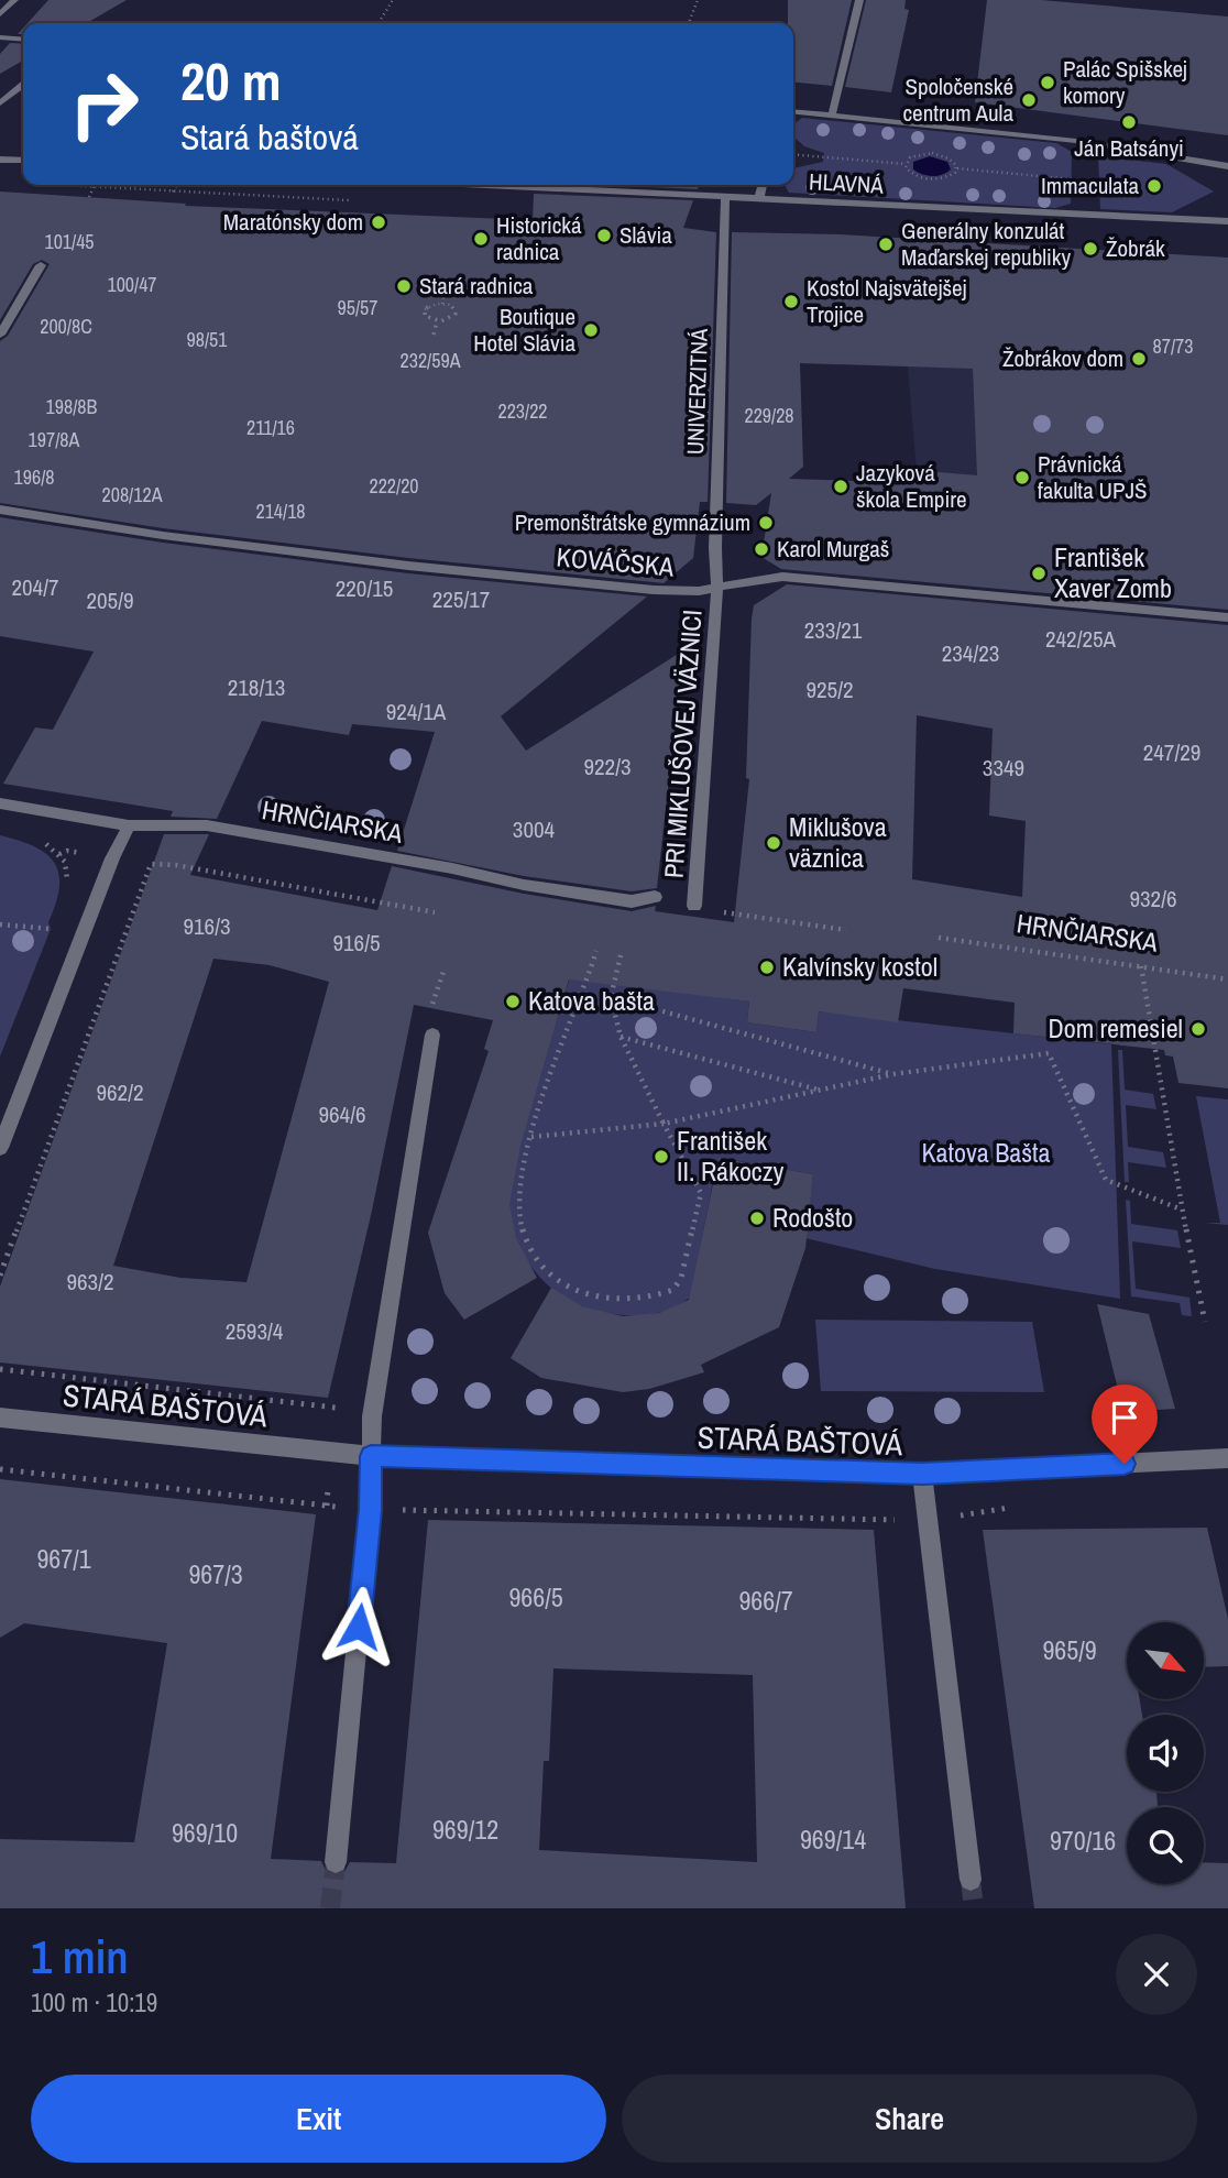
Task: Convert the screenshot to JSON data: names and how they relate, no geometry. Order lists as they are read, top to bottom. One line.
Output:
{"streets":{"street":["HLAVNÁ","UNIVERZITNÁ","KOVÁČSKA","PRI MIKLUŠOVEJ VÄZNICI","HRNČIARSKA","STARÁ BAŠTOVÁ"]},"crossings":[["HLAVNÁ","UNIVERZITNÁ"],["UNIVERZITNÁ","KOVÁČSKA"],["UNIVERZITNÁ","PRI MIKLUŠOVEJ VÄZNICI"],["KOVÁČSKA","PRI MIKLUŠOVEJ VÄZNICI"]],"parks":["Katova Bašta"],"places":["Palác Spišskej komory","Spoločenské centrum Aula","Ján Batsányi","Immaculata","Maratónsky dom","Slávia","Historická radnica","Generálny konzulát Maďarskej republiky","Žobrák","Stará radnica","Kostol Najsvätejšej Trojice","Boutique Hotel Slávia","Žobrákov dom","Právnická fakulta UPJŠ","Jazyková škola Empire","Premonštrátske gymnázium","Karol Murgaš","František Xaver Zomb","Miklušova väznica","Kalvínsky kostol","Katova bašta","Dom remesiel","František II. Rákoczy","Rodošto"],"house_numbers":["101/45","100/47","95/57","200/8C","98/51","87/73","232/59A","198/8B","223/22","229/28","211/16","197/8A","196/8","222/20","208/12A","214/18","204/7","220/15","225/17","205/9","233/21","242/25A","234/23","218/13","925/2","924/1A","247/29","922/3","3349","3004","932/6","916/3","916/5","962/2","964/6","963/2","2593/4","967/1","967/3","966/5","966/7","965/9","969/12","969/10","969/14","970/16"],"north":"bottom right","page":{"turn":["20 m","Stará baštová"],"heading":["1 min","100 m · 10:19"],"buttons":["Exit","Share"]}}
